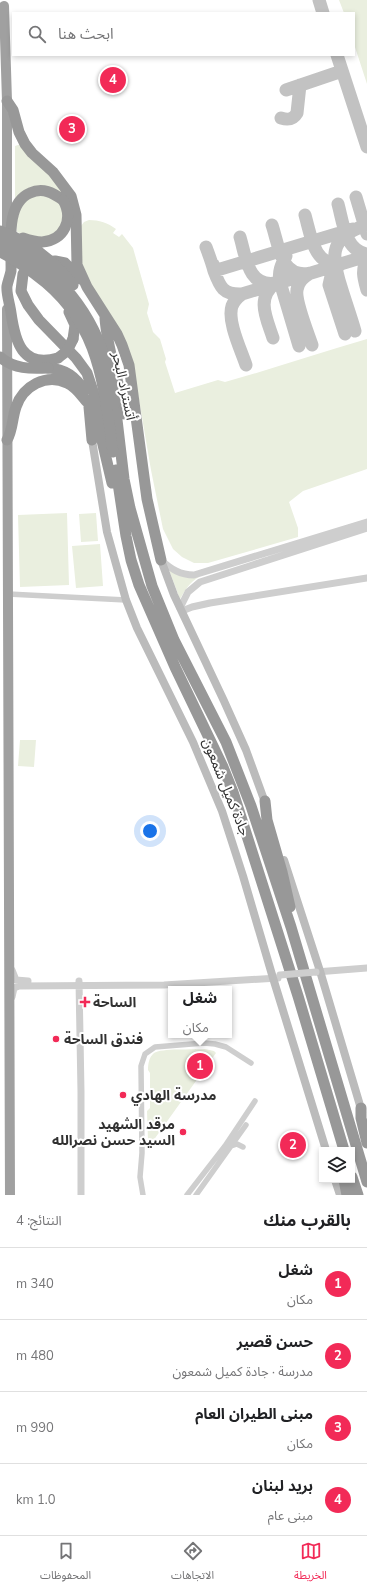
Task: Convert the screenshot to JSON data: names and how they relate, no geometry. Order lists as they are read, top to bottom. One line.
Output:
{"streets":{"highway":["أتستراد البحر","جادة كميل شمعون"]},"crossings":[["أتستراد البحر","جادة كميل شمعون"]],"places":{"health":["الساحة"],"other":["فندق الساحة","مدرسة الهادي","مرقد الشهيد السيد حسن نصرالله"]},"page":{"search":"ابحث هنا","pins":["4","3","1","2"],"popup":["شغل","مكان"],"heading":["بالقرب منك","النتائج: 4"],"list":[{"mark":"1","name":"شغل","note":"مكان","value":"340 m"},{"mark":"2","name":"حسن قصير","note":"مدرسة · جادة كميل شمعون","value":"480 m"},{"mark":"3","name":"مبنى الطيران العام","note":"مكان","value":"990 m"},{"mark":"4","name":"بريد لبنان","note":"مبنى عام","value":"1.0 km"}],"nav":["الخريطة","الاتجاهات","المحفوظات"]}}
